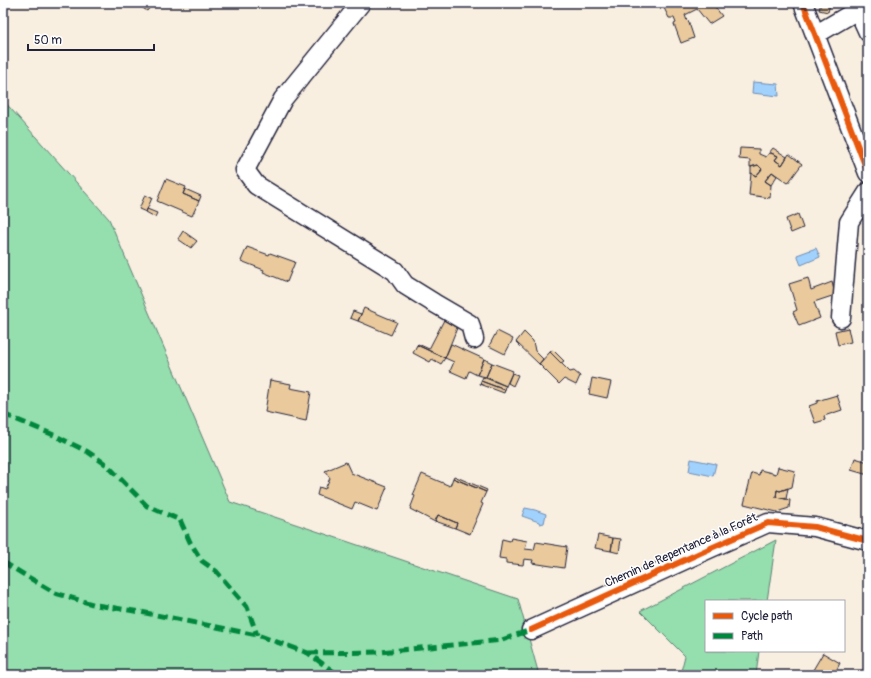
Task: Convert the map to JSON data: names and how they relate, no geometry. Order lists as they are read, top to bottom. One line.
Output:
{"streets":{"street":["Chemin de Repentance à la Forêt"]},"legend":["Cycle path","Path"],"scale_bar":"50 m"}
